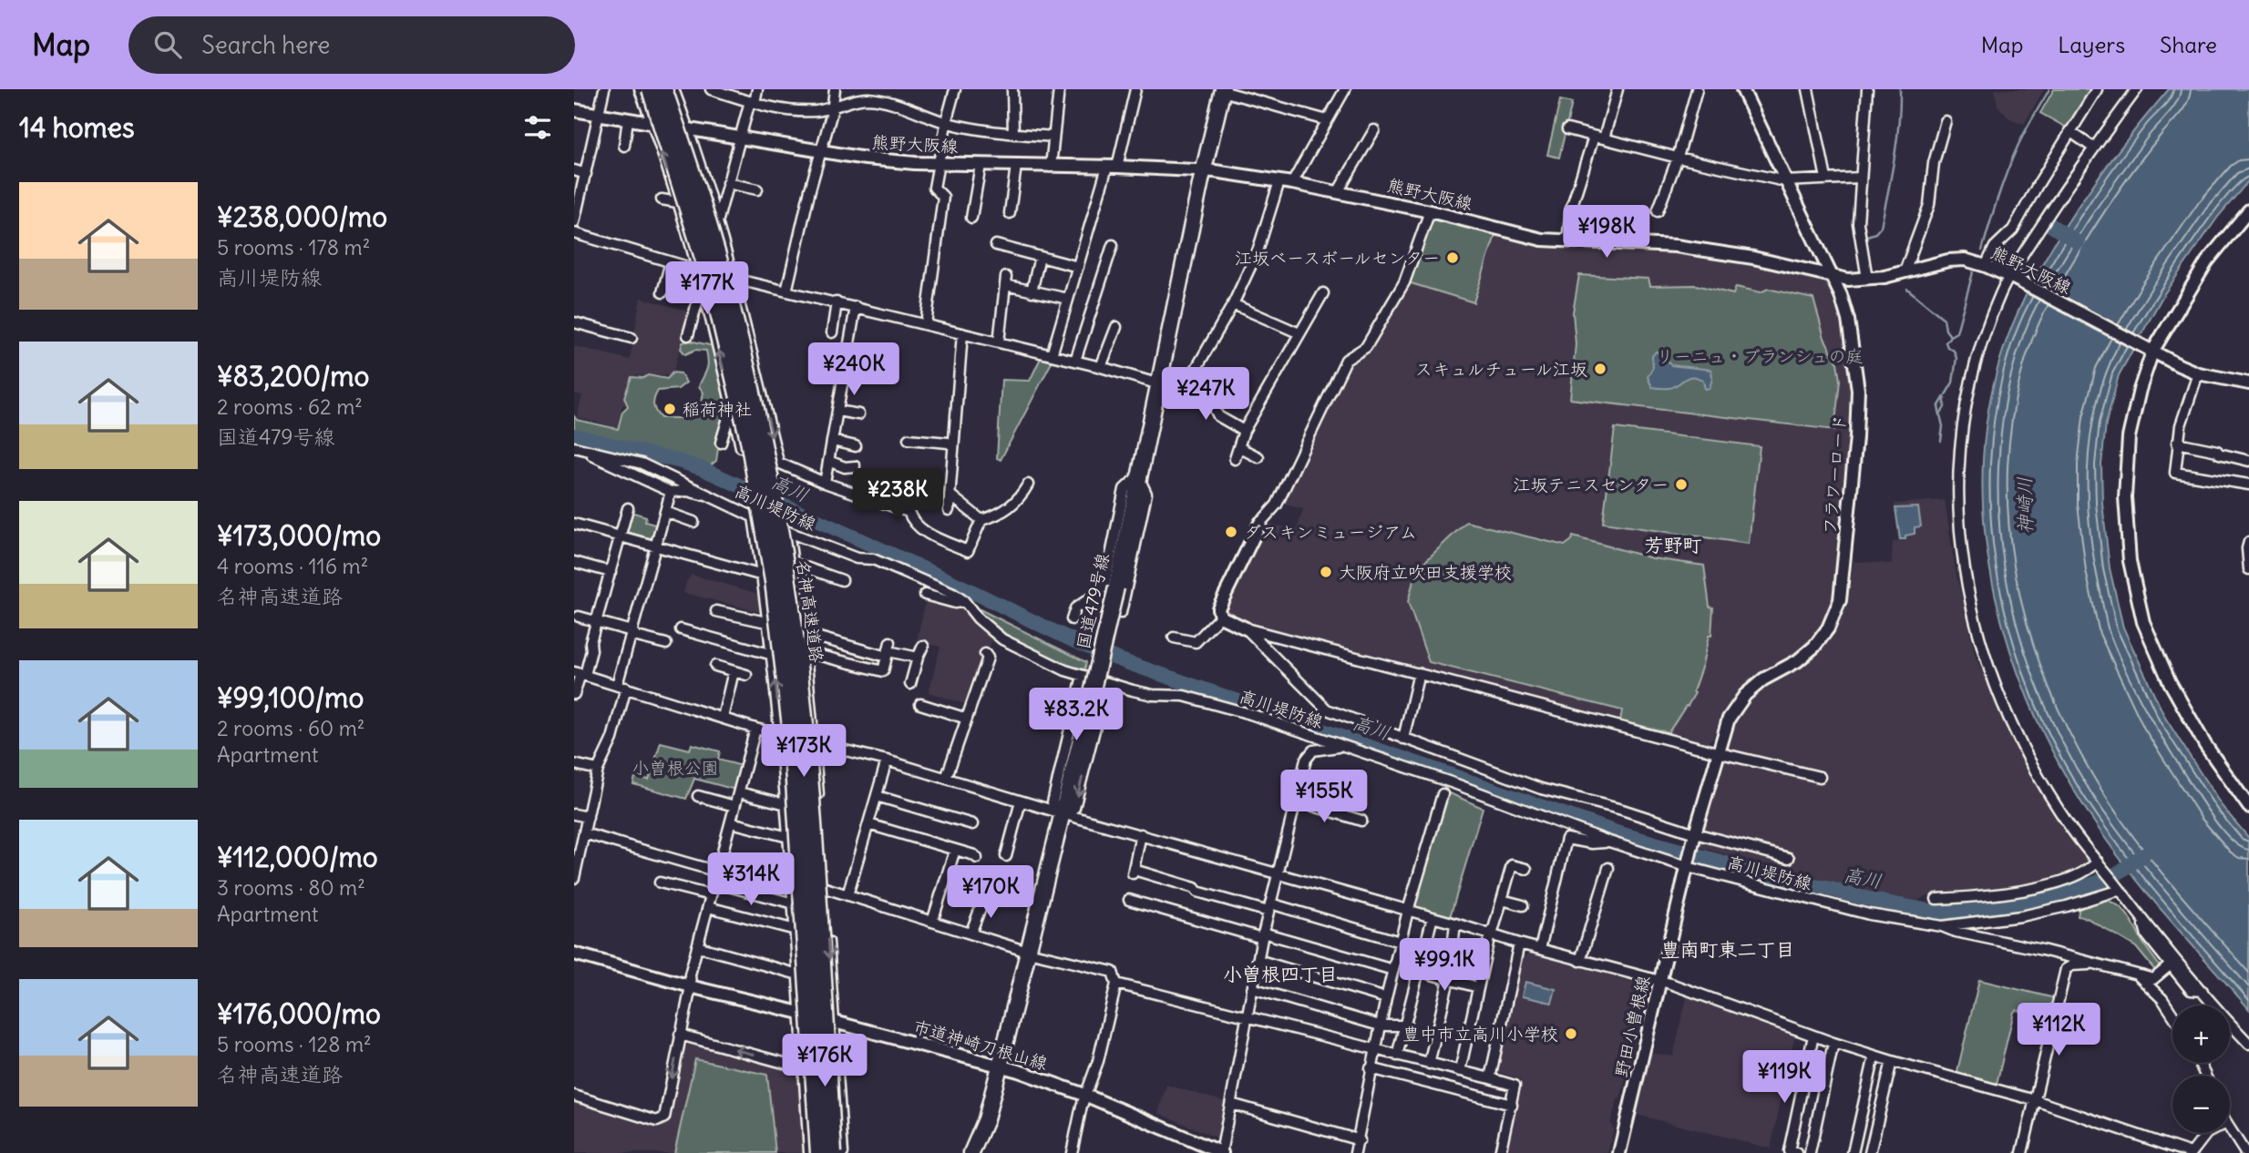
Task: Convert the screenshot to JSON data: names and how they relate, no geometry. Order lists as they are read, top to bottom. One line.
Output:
{"streets":{"highway":["国道479号線","名神高速道路"],"street":["熊野大阪線","フラワーロード","高川堤防線","野田小曽根線","市道神崎刀根山線"]},"crossings":[["熊野大阪線","フラワーロード"],["熊野大阪線","国道479号線"],["フラワーロード","野田小曽根線"],["高川堤防線","野田小曽根線"],["国道479号線","市道神崎刀根山線"]],"districts":["芳野町","豊南町東二丁目","小曽根四丁目"],"water":["高川","神崎川"],"parks":["リーニュ・ブランシュの庭","小曽根公園"],"places":["江坂ベースボールセンター","スキュルチュール江坂","稲荷神社","江坂テニスセンター","ダスキンミュージアム","大阪府立吹田支援学校","豊中市立高川小学校"],"page":{"header":"Map","search":"Search here","nav":["Map","Layers","Share"],"heading":"14 homes","list":[{"name":"¥238,000/mo","note":"5 rooms · 178 m² · 高川堤防線"},{"name":"¥83,200/mo","note":"2 rooms · 62 m² · 国道479号線"},{"name":"¥173,000/mo","note":"4 rooms · 116 m² · 名神高速道路"},{"name":"¥99,100/mo","note":"2 rooms · 60 m² · Apartment"},{"name":"¥112,000/mo","note":"3 rooms · 80 m² · Apartment"},{"name":"¥176,000/mo","note":"5 rooms · 128 m² · 名神高速道路"}],"price":["¥198K","¥177K","¥240K","¥247K","¥238K","¥83.2K","¥173K","¥155K","¥314K","¥170K","¥99.1K","¥112K","¥176K","¥119K"],"map_buttons":["+","−"]}}
